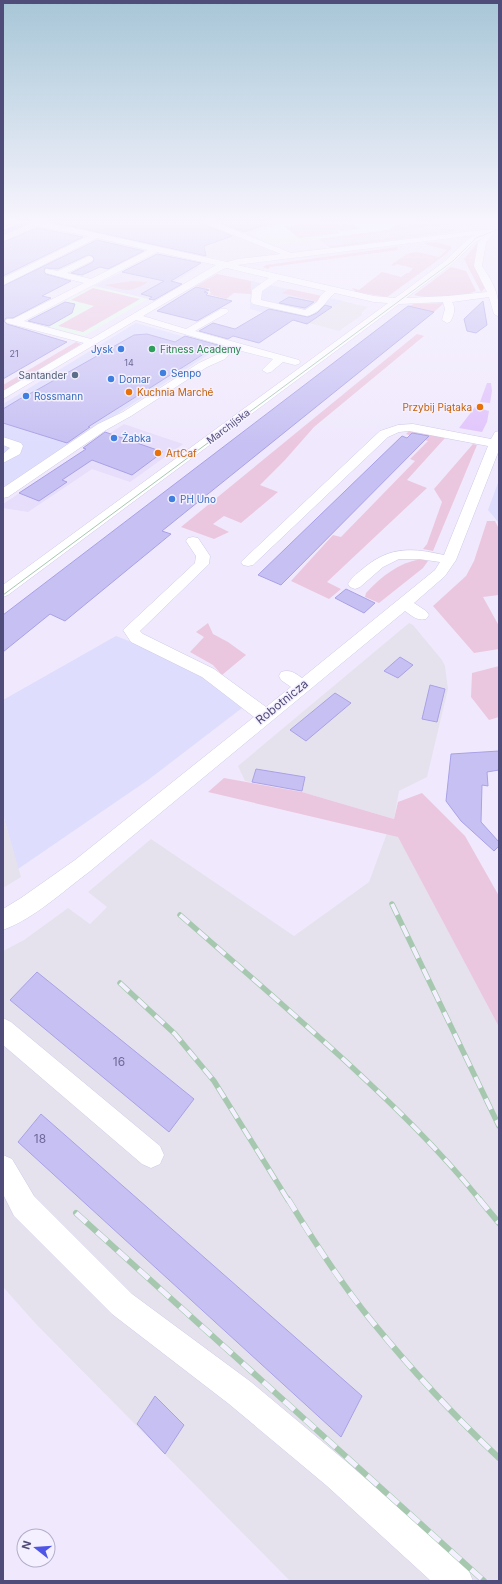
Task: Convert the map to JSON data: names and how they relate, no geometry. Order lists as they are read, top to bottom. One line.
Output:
{"streets":{"street":["Marchijska","Robotnicza"]},"places":["Jysk","Fitness Academy","Senpo","Santander","Domar","Kuchnia Marché","Rossmann","Przybij Piątaka","Żabka","ArtCaf","PH Uno"],"house_numbers":["21","14","16","18"],"north":"left"}
